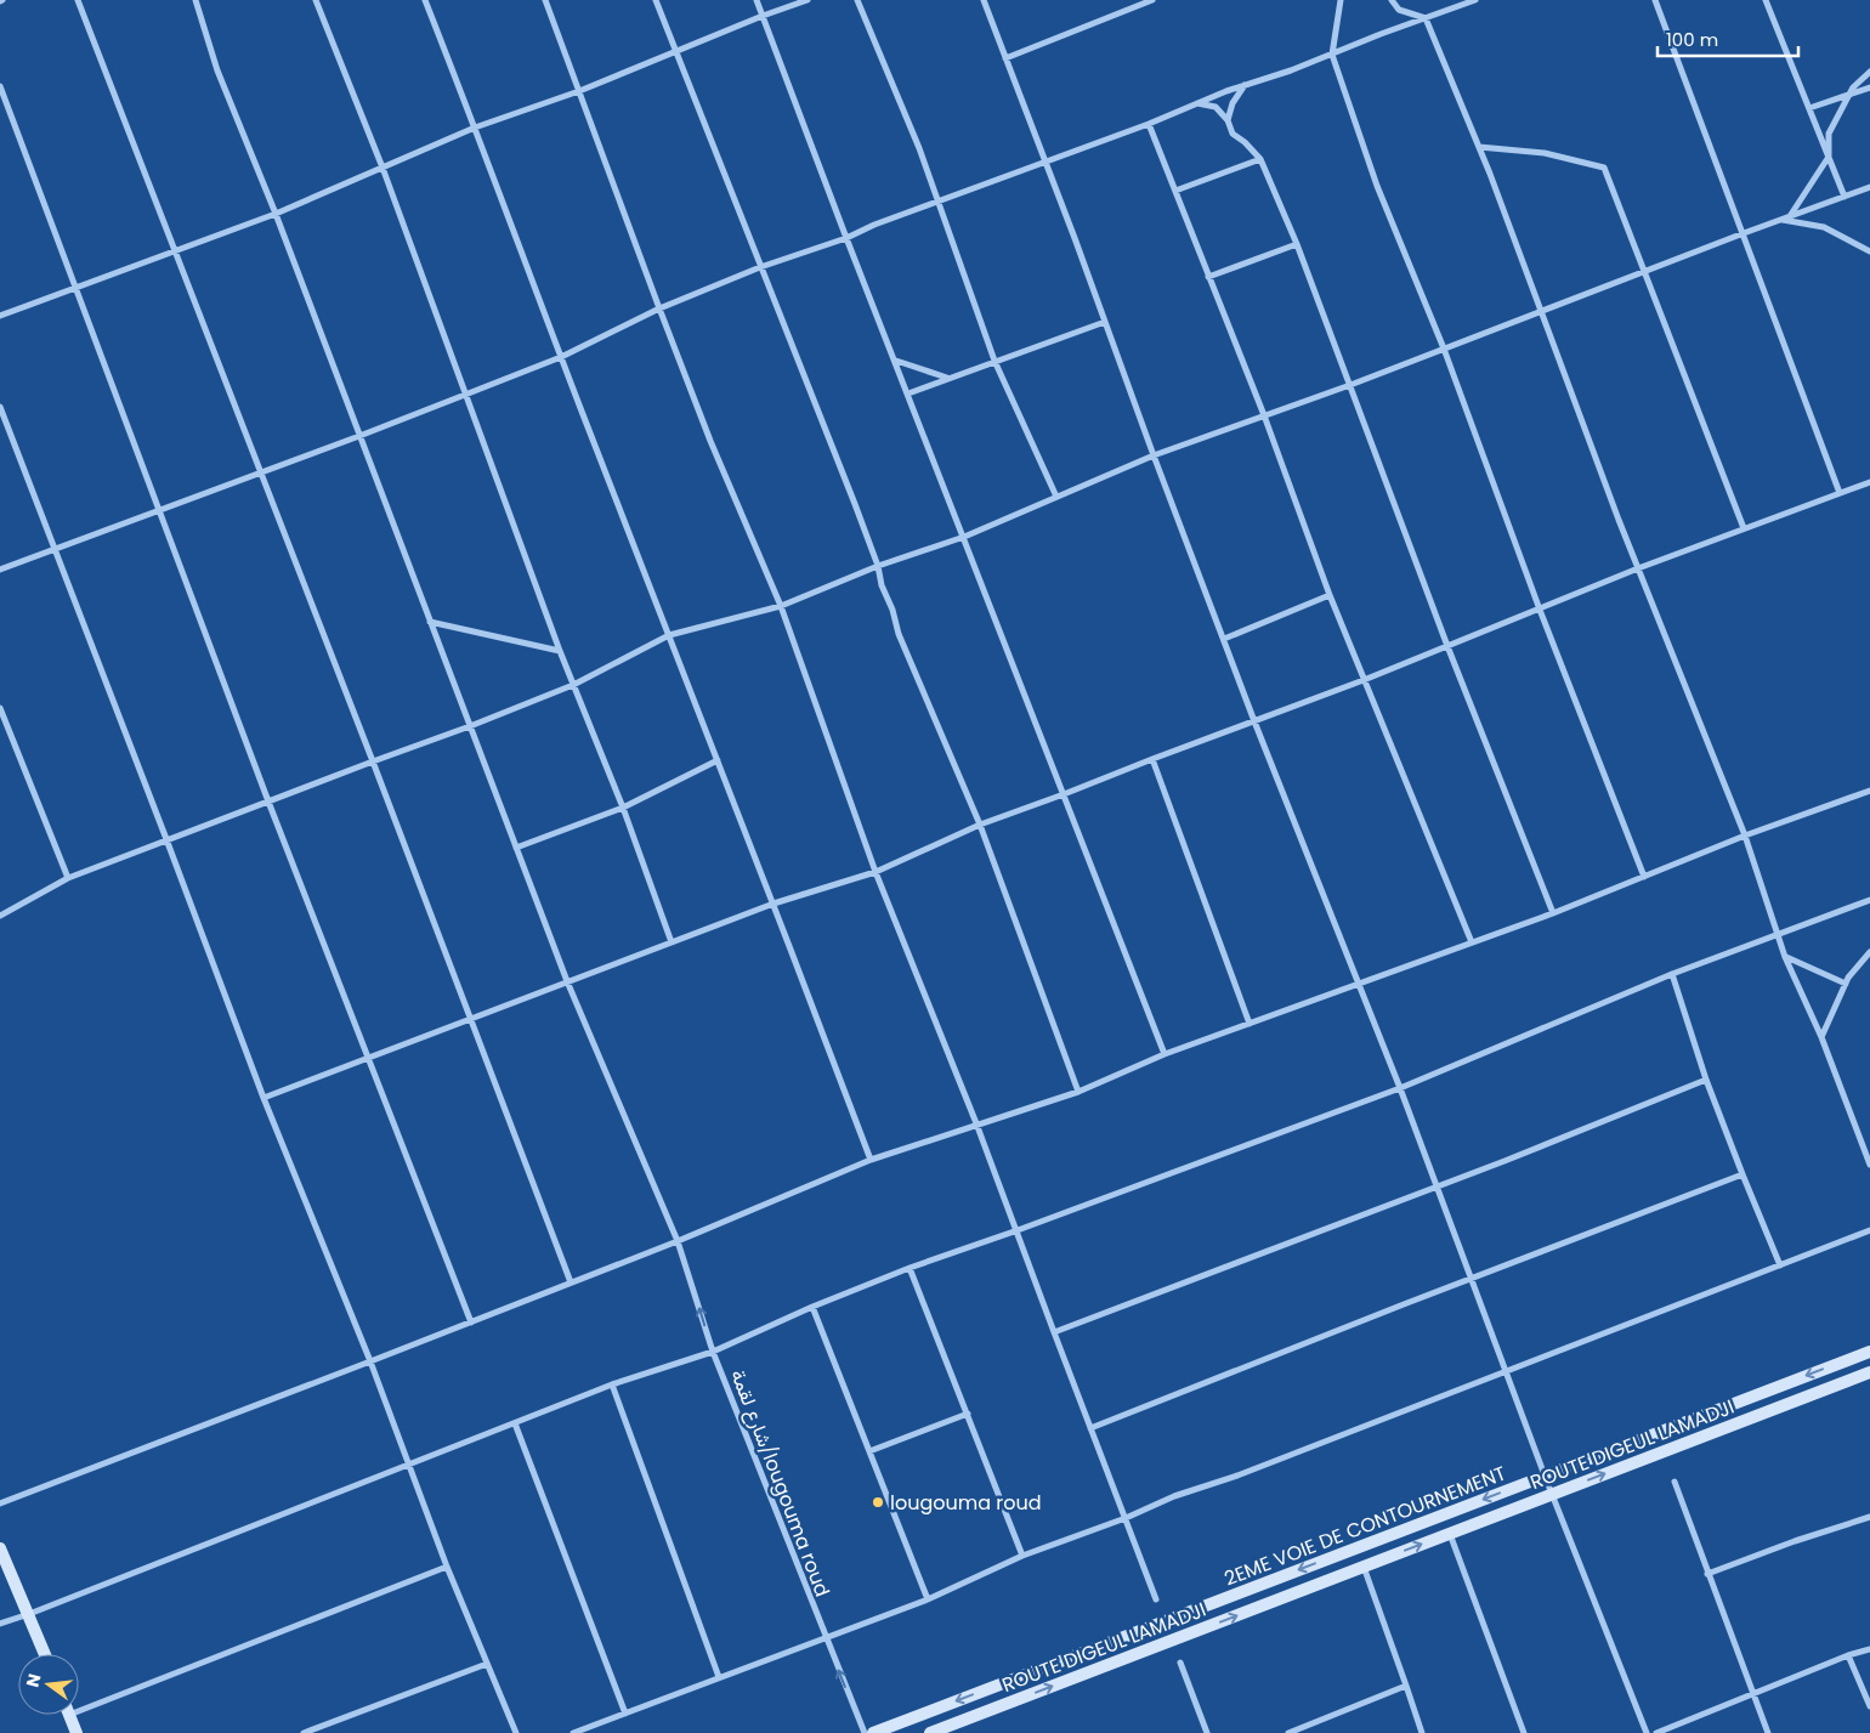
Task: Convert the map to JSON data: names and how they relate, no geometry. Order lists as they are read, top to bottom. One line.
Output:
{"streets":{"main road":["ROUTE DIGEUL LAMADJI","2EME VOIE DE CONTOURNEMENT"],"street":["شارع لقمة/lougouma roud"]},"one_way":["ROUTE DIGEUL LAMADJI","2EME VOIE DE CONTOURNEMENT"],"places":["lougouma roud"],"scale_bar":"100 m","north":"left"}
